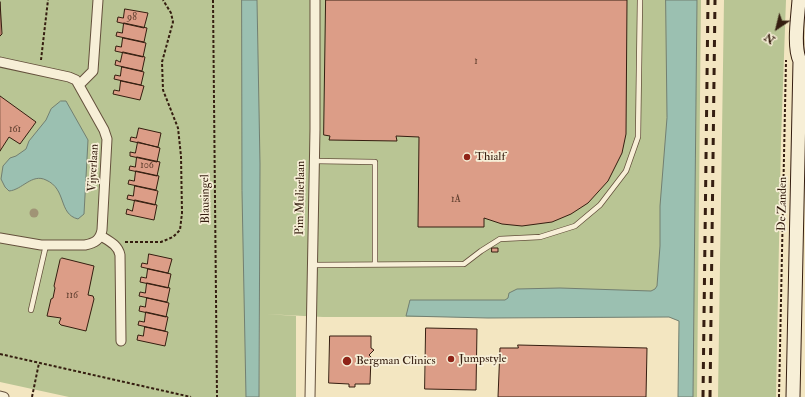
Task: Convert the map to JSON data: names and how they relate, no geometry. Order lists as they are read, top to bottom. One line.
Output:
{"streets":{"main road":["De Zanden"],"street":["Vijverlaan","Pim Mulierlaan"],"path":["Blausingel"]},"places":["Thialf","Jumpstyle","Bergman Clinics"],"house_numbers":["98","1","161","106","1A","116"],"north":"bottom left"}
